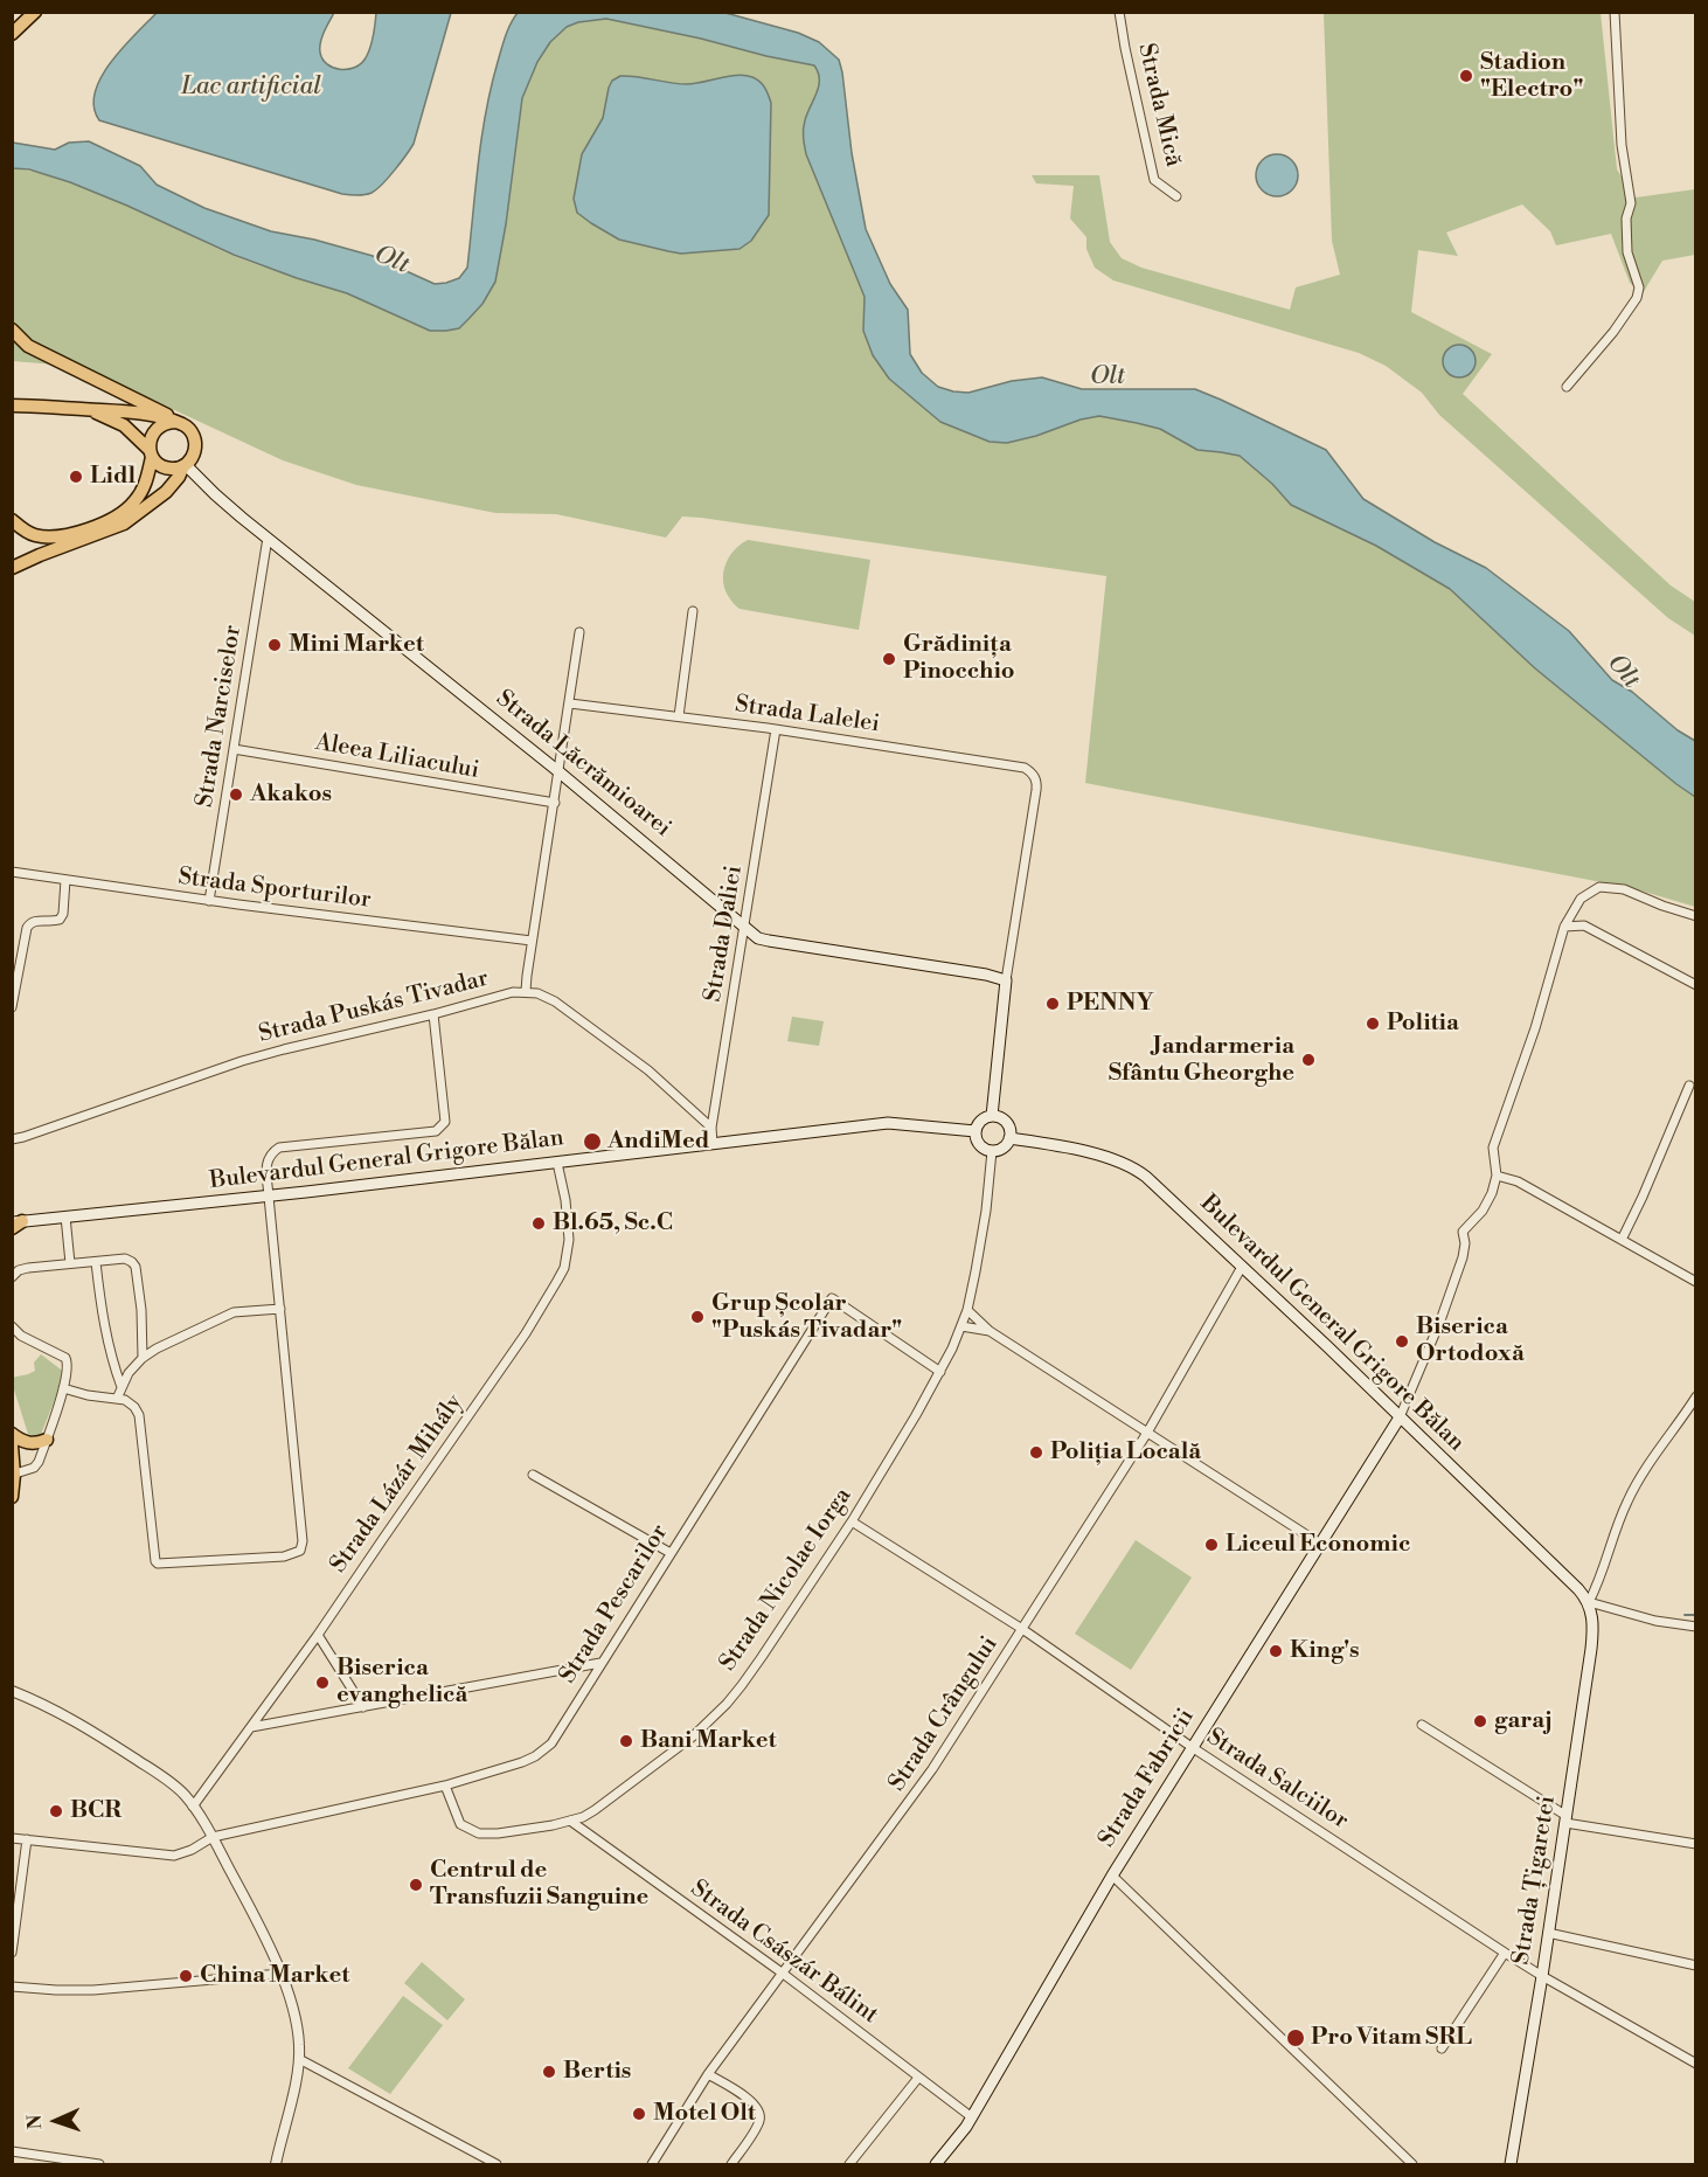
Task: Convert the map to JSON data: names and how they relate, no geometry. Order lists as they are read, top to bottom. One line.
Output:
{"streets":{"main road":["Strada Lăcrămioarei","Bulevardul General Grigore Bălan","Strada Fabricii","Strada Țigaretei"],"street":["Strada Mică","Strada Lalelei","Strada Narciselor","Aleea Liliacului","Strada Sporturilor","Strada Daliei","Strada Puskás Tivadar","Strada Lázár Mihály","Strada Nicolae Iorga","Strada Pescarilor","Strada Crângului","Strada Salciilor","Strada Császár Bálint"]},"crossings":[["Strada Lalelei","Strada Lăcrămioarei"],["Strada Lalelei","Strada Daliei"],["Strada Narciselor","Aleea Liliacului"],["Strada Narciselor","Strada Lăcrămioarei"],["Strada Narciselor","Strada Sporturilor"],["Strada Lăcrămioarei","Strada Daliei"],["Strada Daliei","Bulevardul General Grigore Bălan"],["Bulevardul General Grigore Bălan","Strada Lázár Mihály"],["Bulevardul General Grigore Bălan","Strada Nicolae Iorga"],["Bulevardul General Grigore Bălan","Strada Crângului"],["Bulevardul General Grigore Bălan","Strada Fabricii"],["Bulevardul General Grigore Bălan","Strada Țigaretei"],["Strada Nicolae Iorga","Strada Pescarilor"],["Strada Nicolae Iorga","Strada Salciilor"],["Strada Nicolae Iorga","Strada Császár Bálint"],["Strada Crângului","Strada Salciilor"],["Strada Crângului","Strada Császár Bálint"],["Strada Fabricii","Strada Salciilor"],["Strada Fabricii","Strada Császár Bálint"],["Strada Salciilor","Strada Țigaretei"]],"water":["Lac artificial","Olt"],"places":["Stadion \"Electro\"","Lidl","Mini Market","Grădinița Pinocchio","Akakos","PENNY","Politia","Jandarmeria Sfântu Gheorghe","AndiMed","Bl.65, Sc.C","Grup Școlar \"Puskás Tivadar\"","Biserica Ortodoxă","Poliția Locală","Liceul Economic","King's","Biserica evanghelică","garaj","Bani Market","BCR","Centrul de Transfuzii Sanguine","China Market","Pro Vitam SRL","Bertis","Motel Olt"],"north":"left"}
